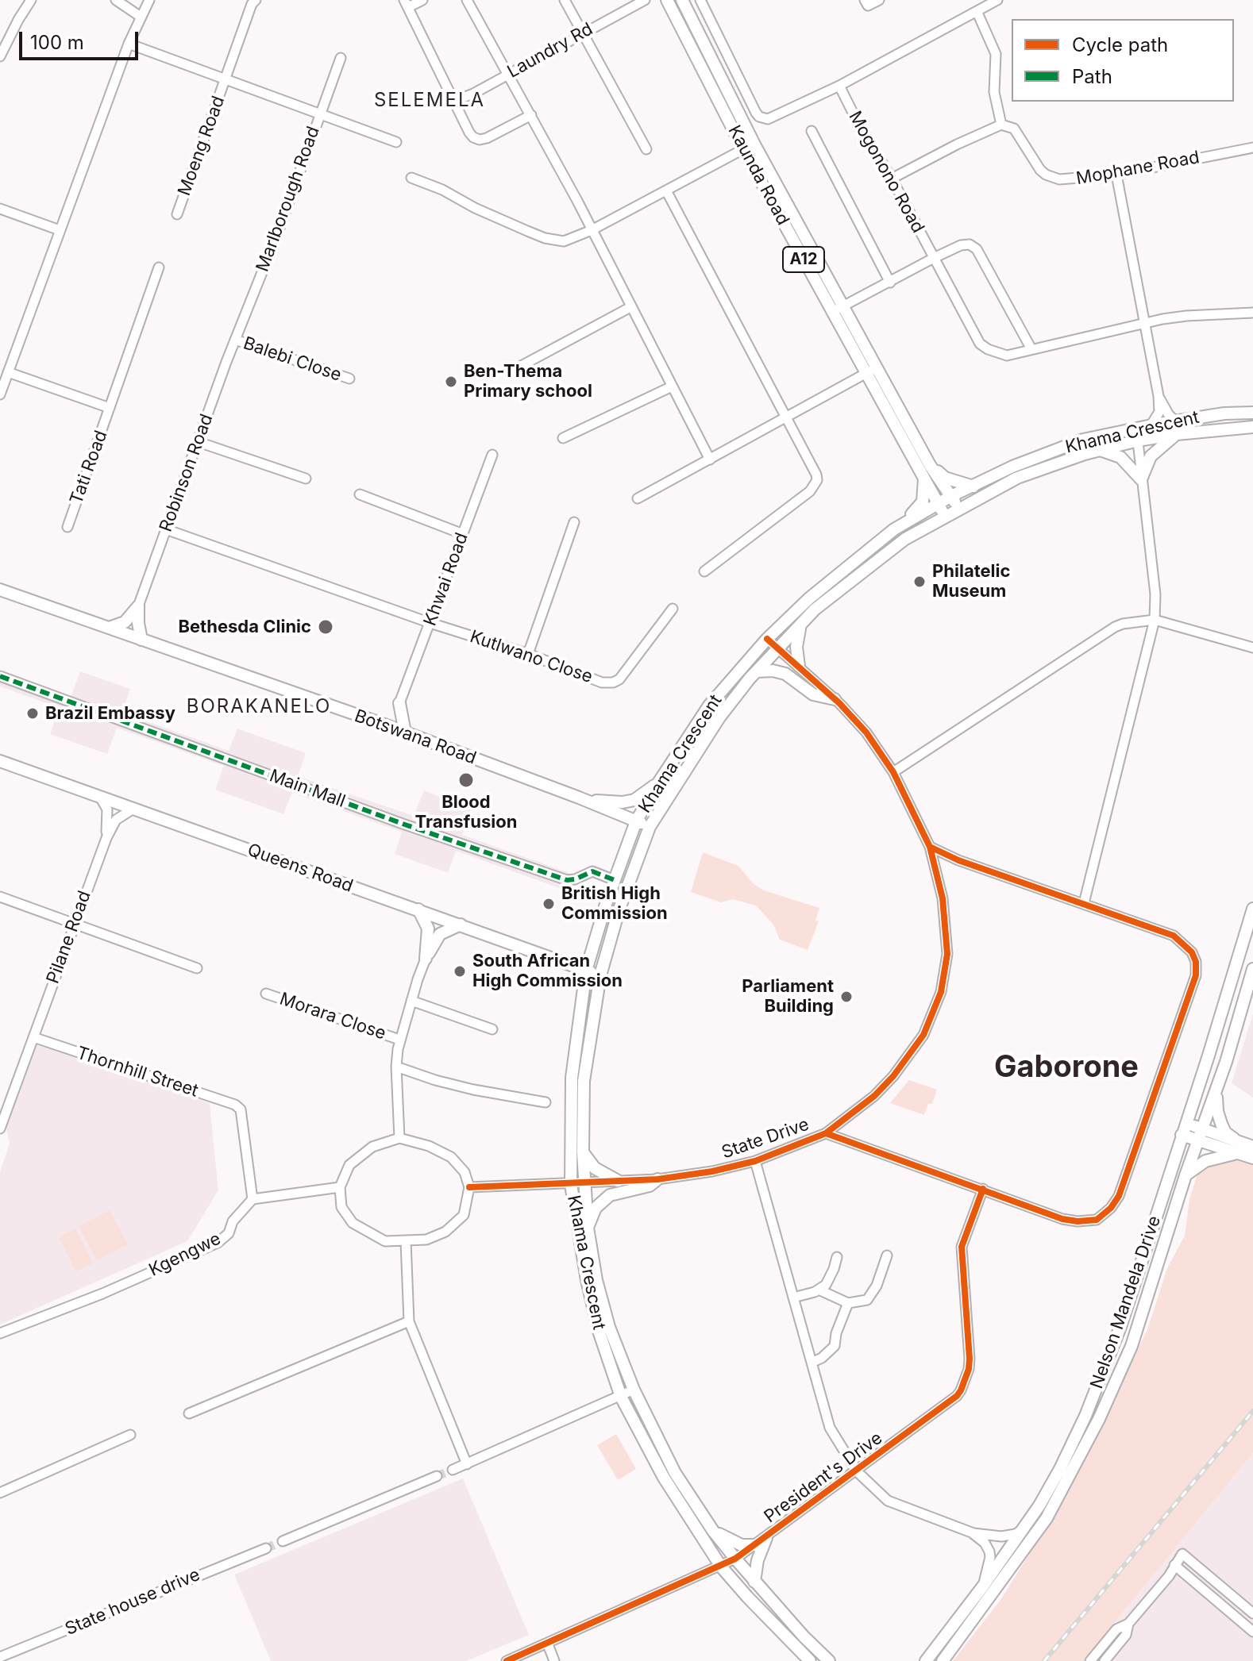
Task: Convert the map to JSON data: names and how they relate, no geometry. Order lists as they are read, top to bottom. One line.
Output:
{"streets":{"main road":["Kaunda Road","A12","Khama Crescent","Botswana Road","Queens Road","Nelson Mandela Drive"],"street":["Laundry Rd","Moeng Road","Mophane Road","Mogonono Road","Marlborough Road","Balebi Close","Tati Road","Robinson Road","Khwai Road","Kutlwano Close","Main Mall","Pilane Road","Morara Close","Thornhill Street","State Drive","Kgengwe","President's Drive","State house drive"]},"crossings":[["Kaunda Road","Khama Crescent"],["Marlborough Road","Balebi Close"],["Marlborough Road","Robinson Road"],["Balebi Close","Robinson Road"],["Khama Crescent","Botswana Road"],["Khama Crescent","Main Mall"],["Khama Crescent","Queens Road"],["Khama Crescent","State Drive"],["Khama Crescent","President's Drive"],["Robinson Road","Kutlwano Close"],["Khwai Road","Kutlwano Close"],["Pilane Road","Thornhill Street"],["Thornhill Street","Kgengwe"]],"districts":["SELEMELA","BORAKANELO","Gaborone"],"places":["Ben-Thema Primary school","Philatelic Museum","Bethesda Clinic","Brazil Embassy","Blood Transfusion","British High Commission","South African High Commission","Parliament Building"],"legend":["Cycle path","Path"],"scale_bar":"100 m"}
